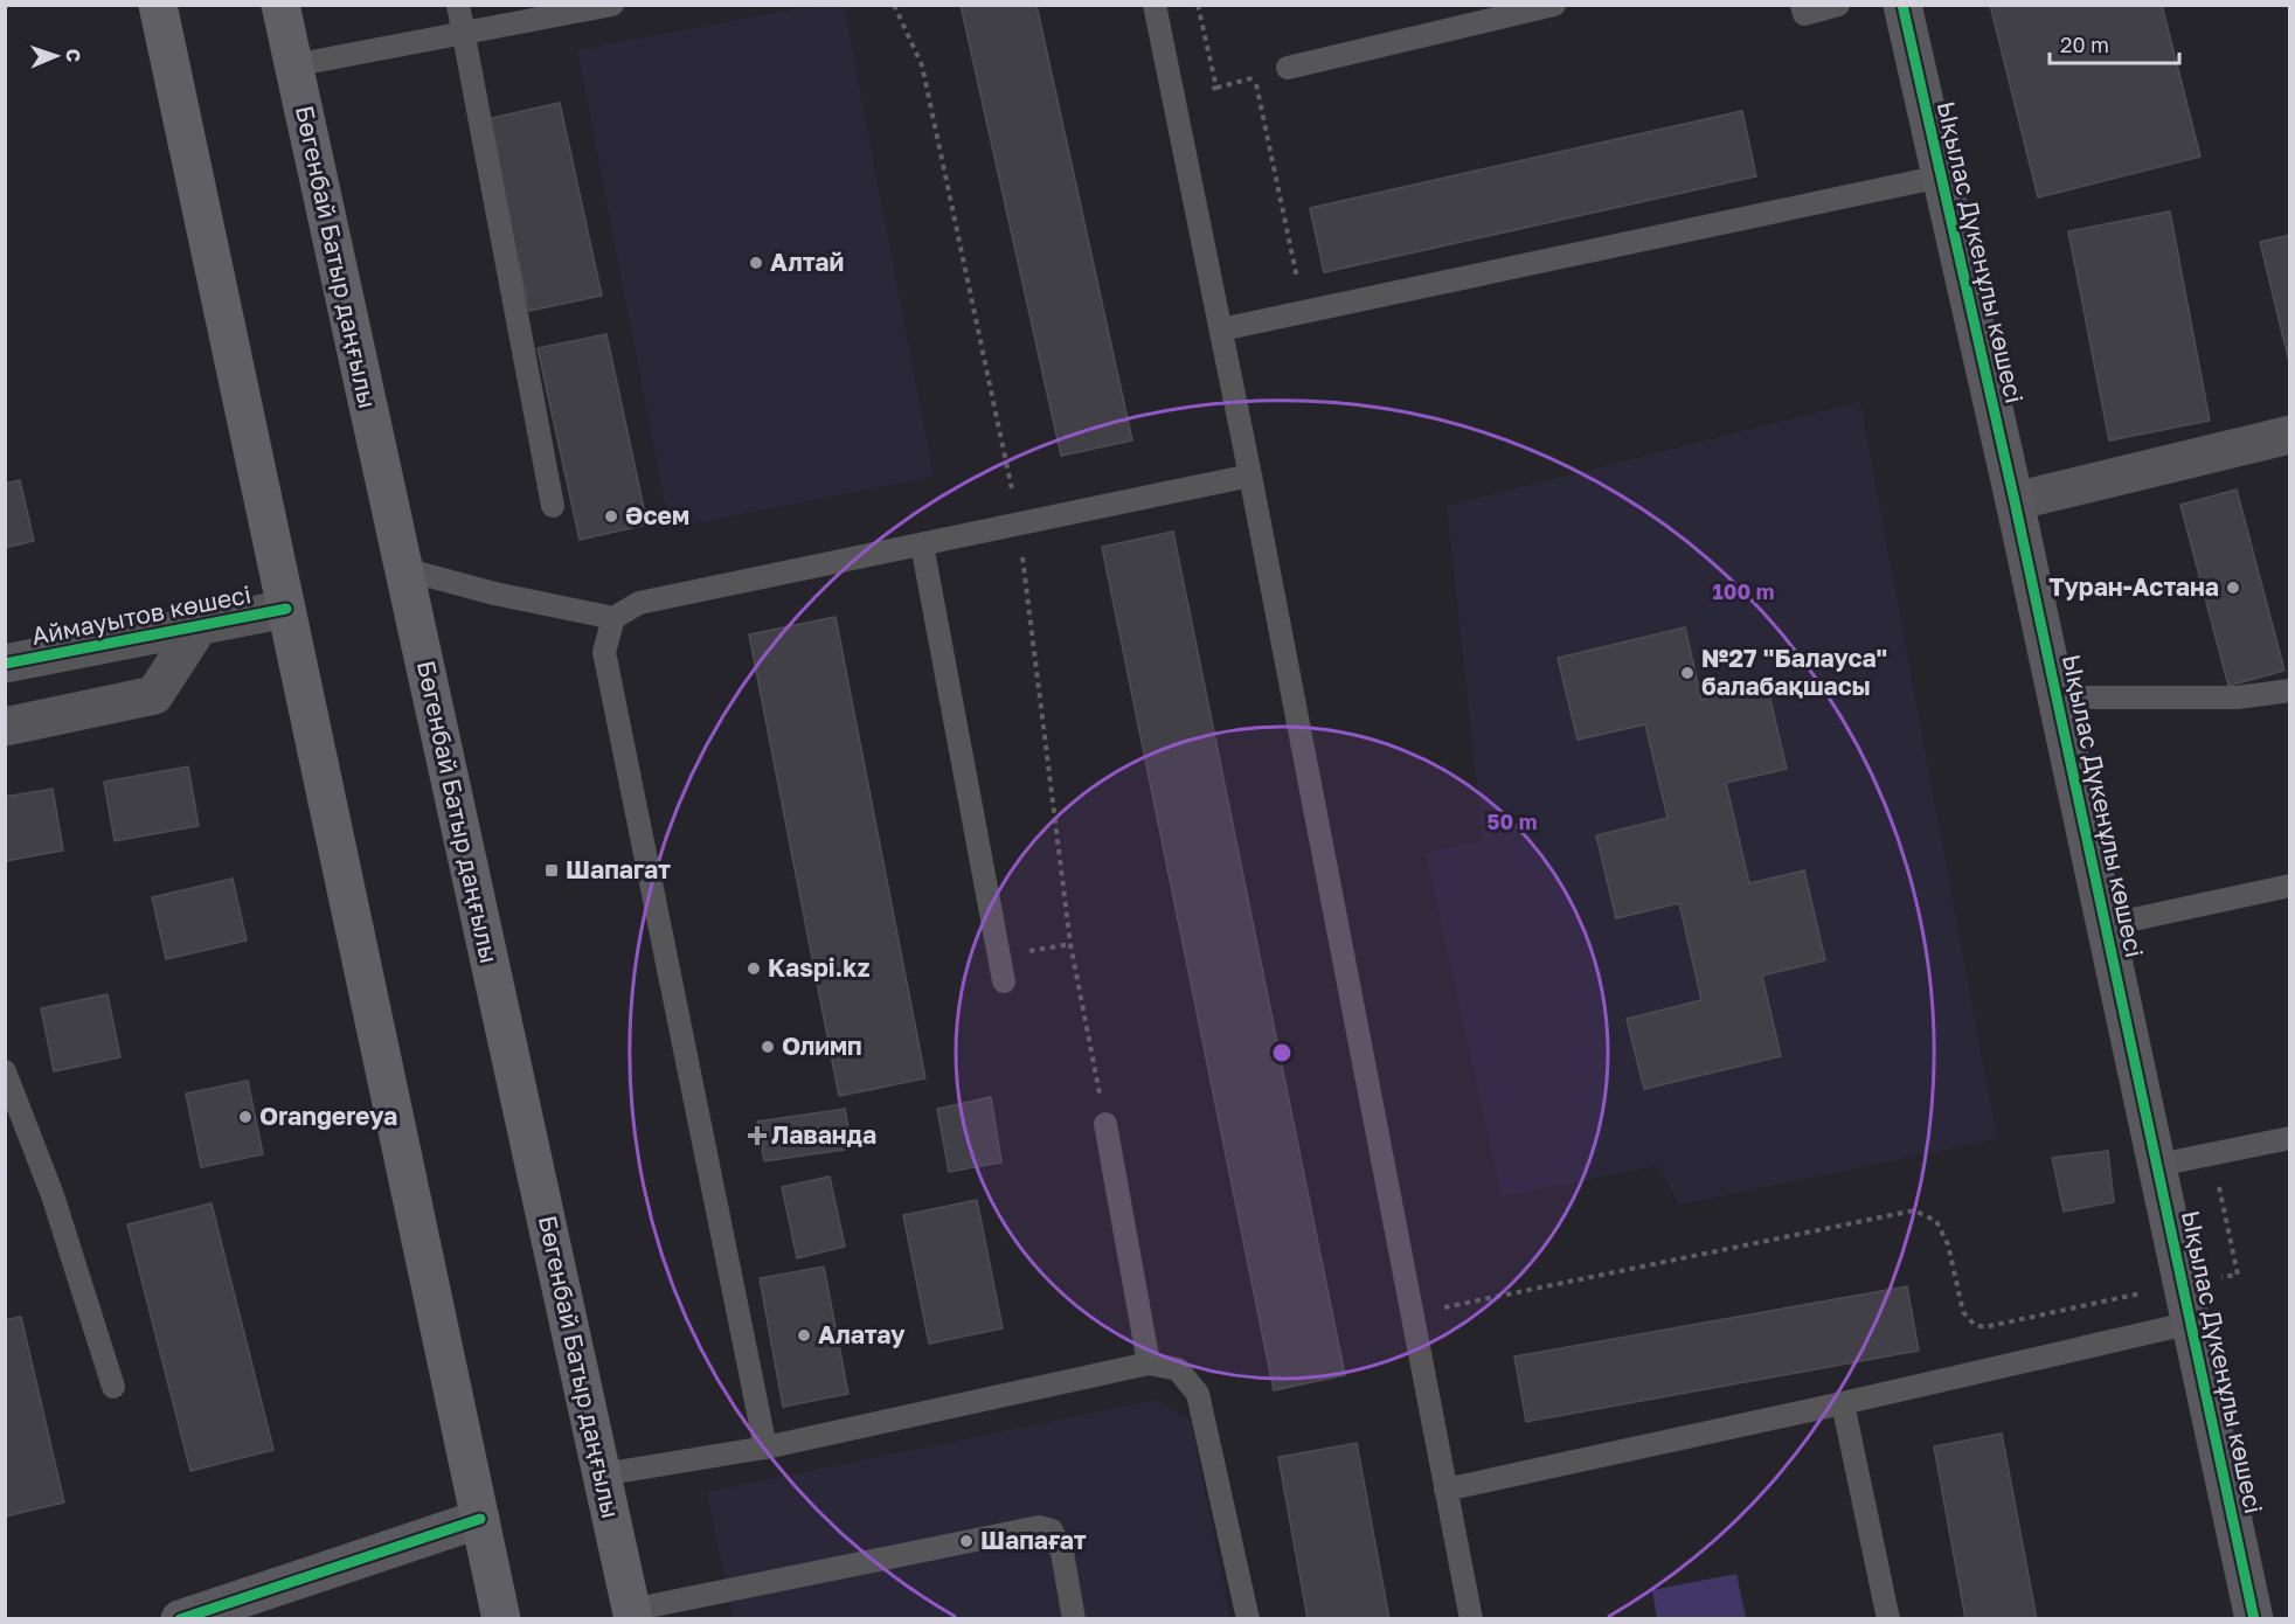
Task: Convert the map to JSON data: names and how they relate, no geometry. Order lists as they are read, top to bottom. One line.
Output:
{"streets":{"main road":["Бөгенбай Батыр даңғылы"],"street":["Ықылас Дүкенұлы көшесі","Аймауытов көшесі"]},"places":{"other":["Алтай","Әсем","Туран-Астана","№27 \"Балауса\" балабақшасы","Kaspi.kz","Олимп","Orangereya","Алатау","Шапағат"],"transit":["Шапагат"],"health":["Лаванда"]},"scale_bar":"20 m","north":"right","rings":["100 m","50 m"]}
